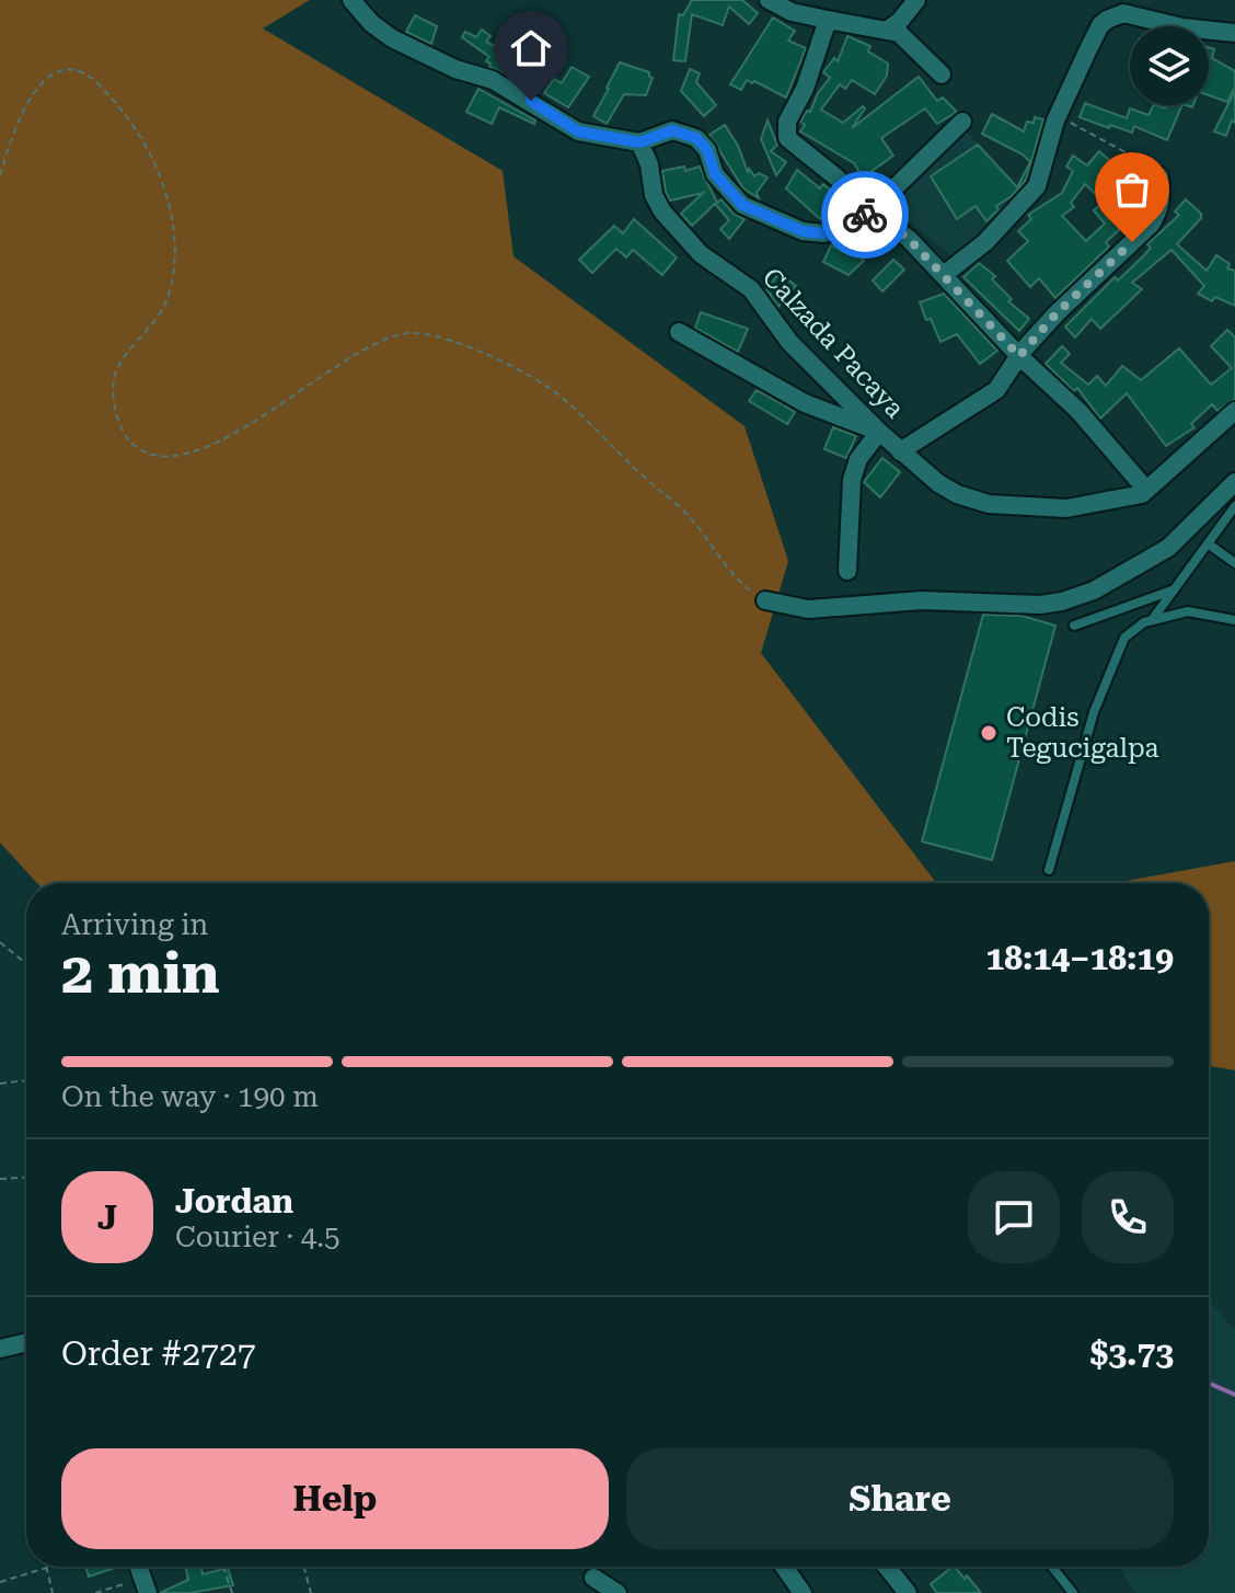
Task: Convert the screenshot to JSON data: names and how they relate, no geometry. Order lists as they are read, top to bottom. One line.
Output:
{"streets":{"street":["Calzada Pacaya"]},"places":["Codis Tegucigalpa"],"page":{"heading":["2 min","Arriving in","18:14–18:19"],"panel":["Jordan","Courier · 4.5","Order #2727","$3.73"],"bar":"On the way · 190 m","round":"J","buttons":["Help","Share"]}}
